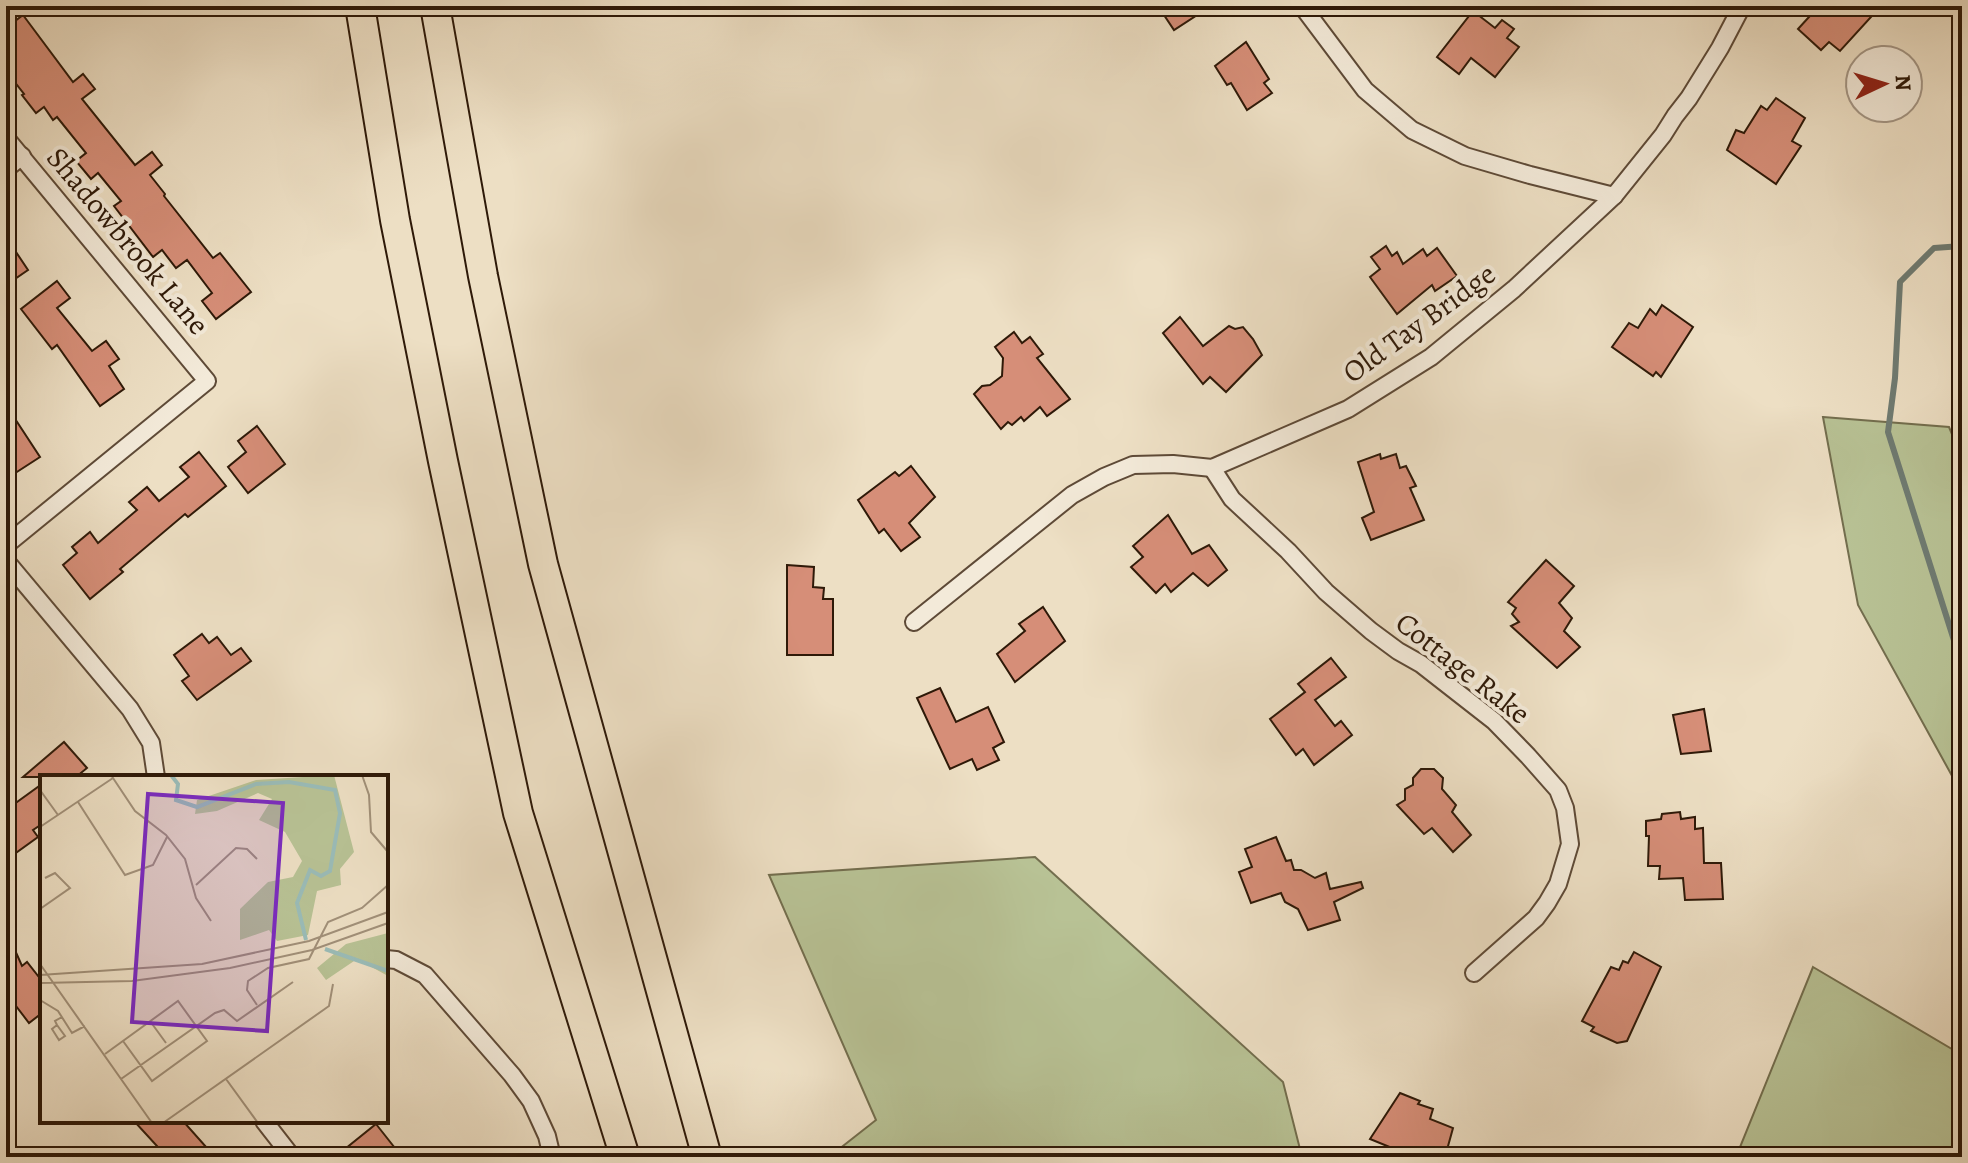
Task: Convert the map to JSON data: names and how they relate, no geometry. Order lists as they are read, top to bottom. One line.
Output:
{"streets":{"street":["Shadowbrook Lane","Old Tay Bridge","Cottage Rake"]},"crossings":[["Old Tay Bridge","Cottage Rake"]],"north":"right"}
